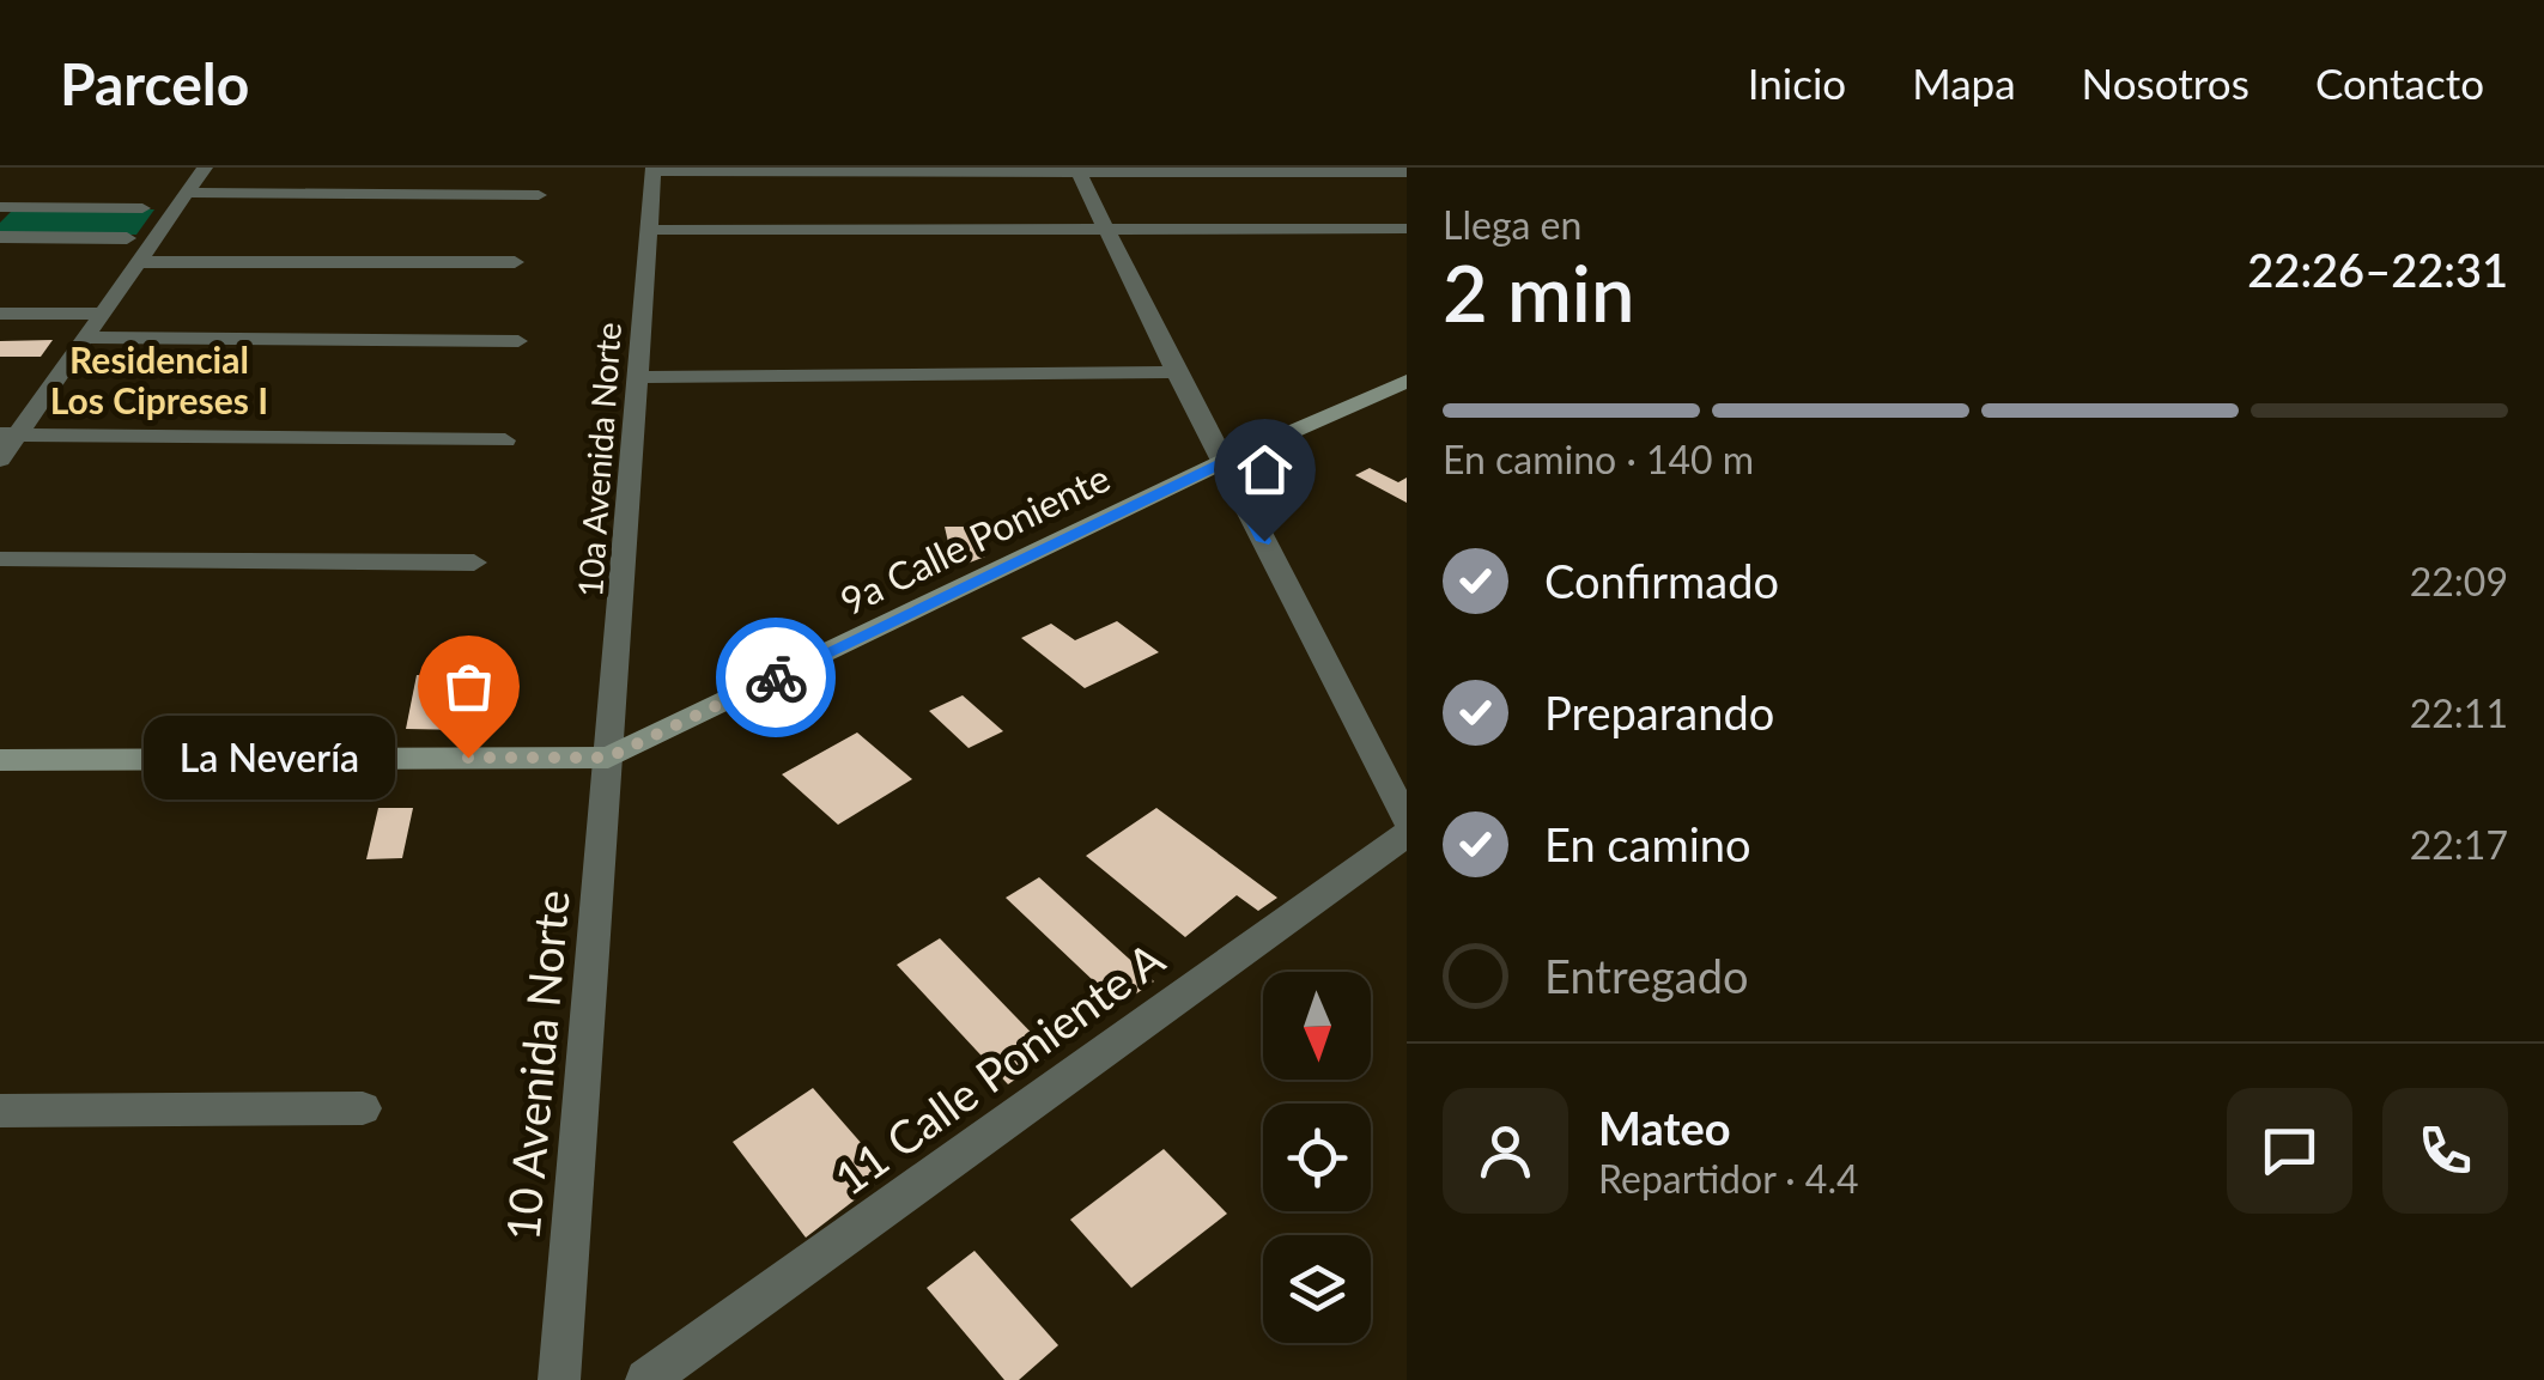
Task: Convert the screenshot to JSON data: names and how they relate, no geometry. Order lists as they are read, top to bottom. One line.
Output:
{"streets":{"main road":["9a Calle Poniente"],"street":["10a Avenida Norte","10 Avenida Norte","11 Calle Poniente A"]},"crossings":[["10a Avenida Norte","9a Calle Poniente"],["10a Avenida Norte","10 Avenida Norte"],["9a Calle Poniente","10 Avenida Norte"]],"districts":["Residencial Los Cipreses I"],"places":["La Nevería"],"north":"bottom","page":{"header":"Parcelo","nav":["Inicio","Mapa","Nosotros","Contacto"],"heading":["2 min","Llega en","22:26–22:31"],"panel":["Mateo","Repartidor · 4.4"],"bar":"En camino · 140 m","list":[["Confirmado","22:09"],["Preparando","22:11"],["En camino","22:17"],"Entregado"],"bubble":"La Nevería"}}
